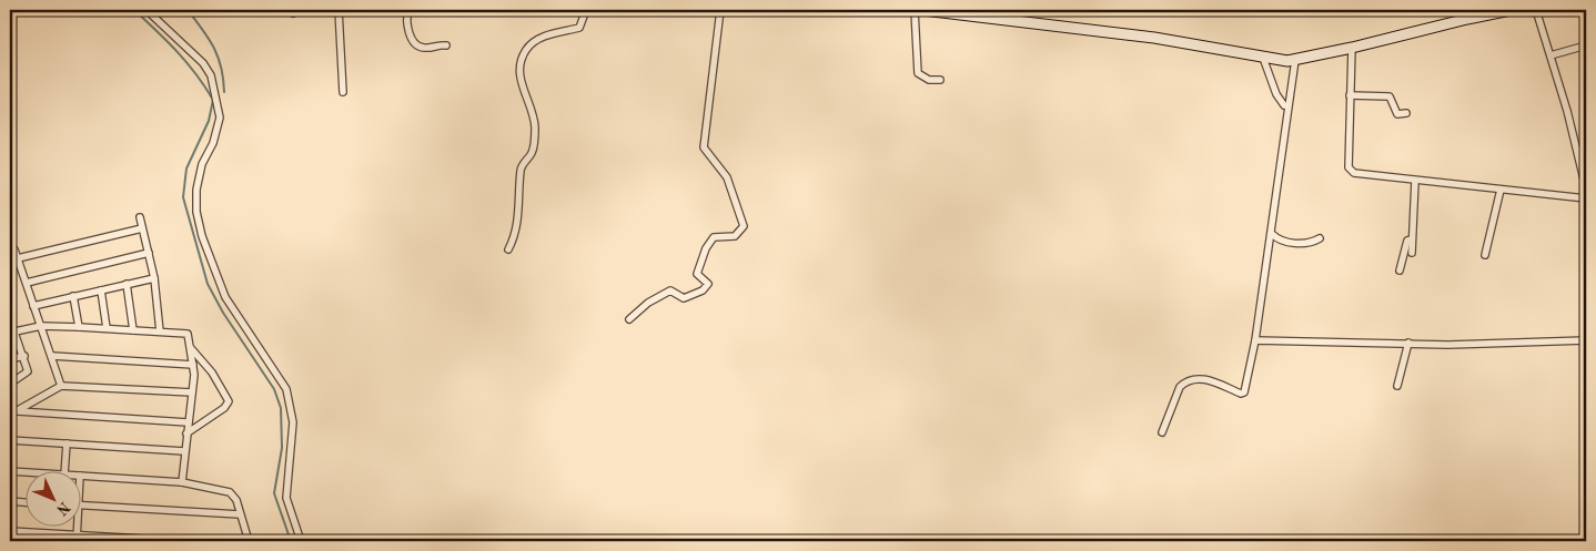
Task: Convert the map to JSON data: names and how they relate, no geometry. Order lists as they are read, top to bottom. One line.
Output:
{"north":"bottom right"}
